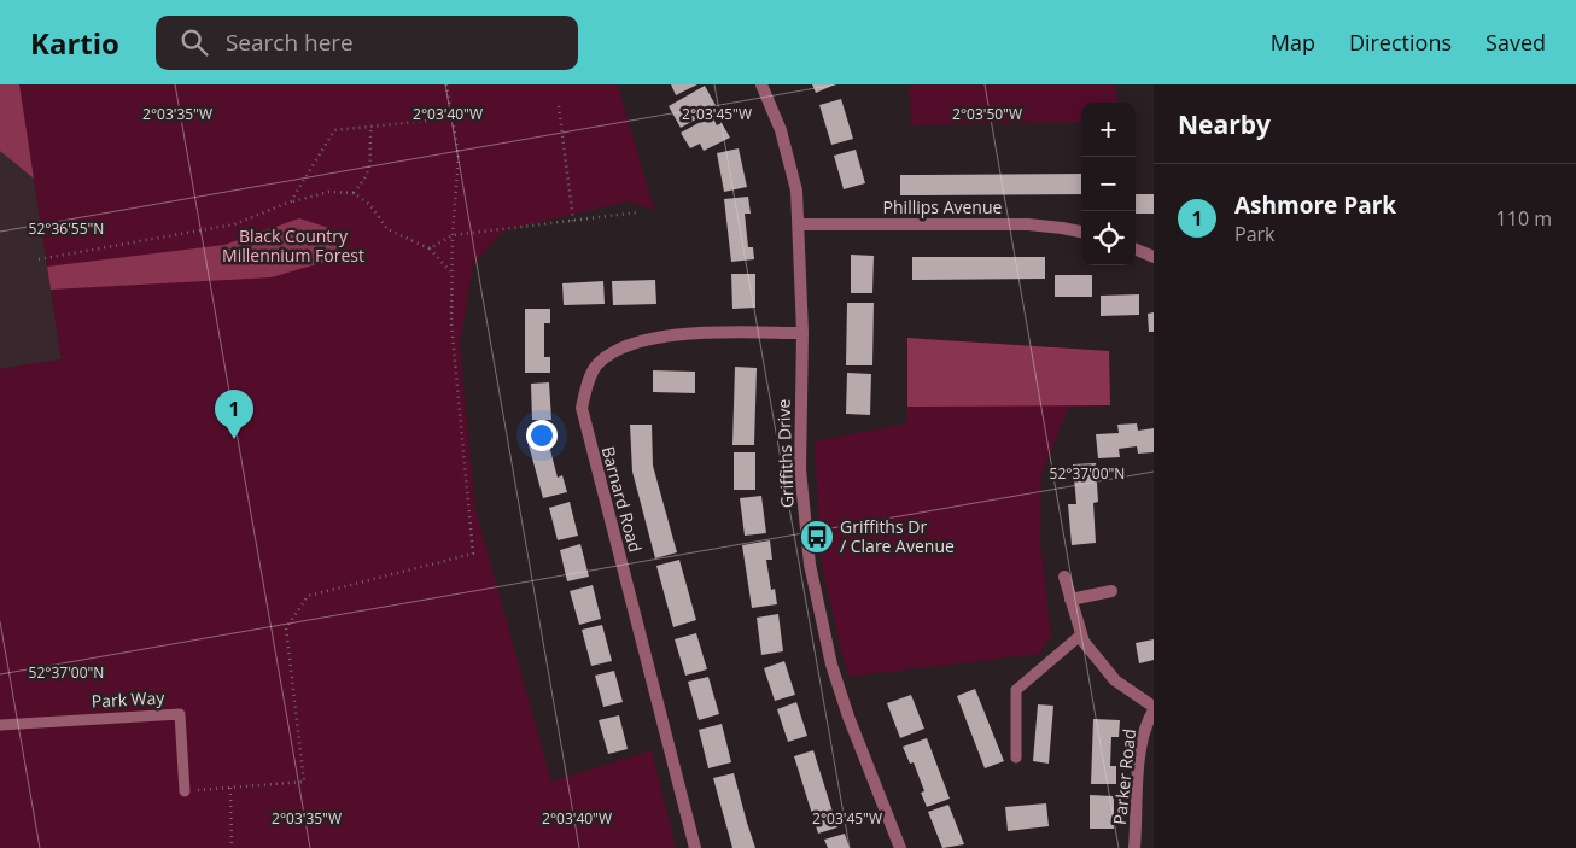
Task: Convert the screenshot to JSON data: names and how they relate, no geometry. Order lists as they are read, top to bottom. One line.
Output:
{"streets":{"street":["Phillips Avenue","Griffiths Drive","Barnard Road","Parker Road"],"lane":["Park Way"]},"crossings":[["Phillips Avenue","Griffiths Drive"],["Griffiths Drive","Barnard Road"]],"parks":["Black Country Millennium Forest"],"places":{"bus stop":["Griffiths Dr / Clare Avenue"]},"page":{"header":"Kartio","search":"Search here","nav":["Map","Directions","Saved"],"heading":"Nearby","map_buttons":["+","−"],"list":[{"mark":"1","name":"Ashmore Park","note":"Park","value":"110 m"}],"pins":"1"},"coordinates":["2°03'35\"W","2°03'40\"W","2°03'45\"W","2°03'50\"W","52°36'55\"N","52°37'00\"N"]}
